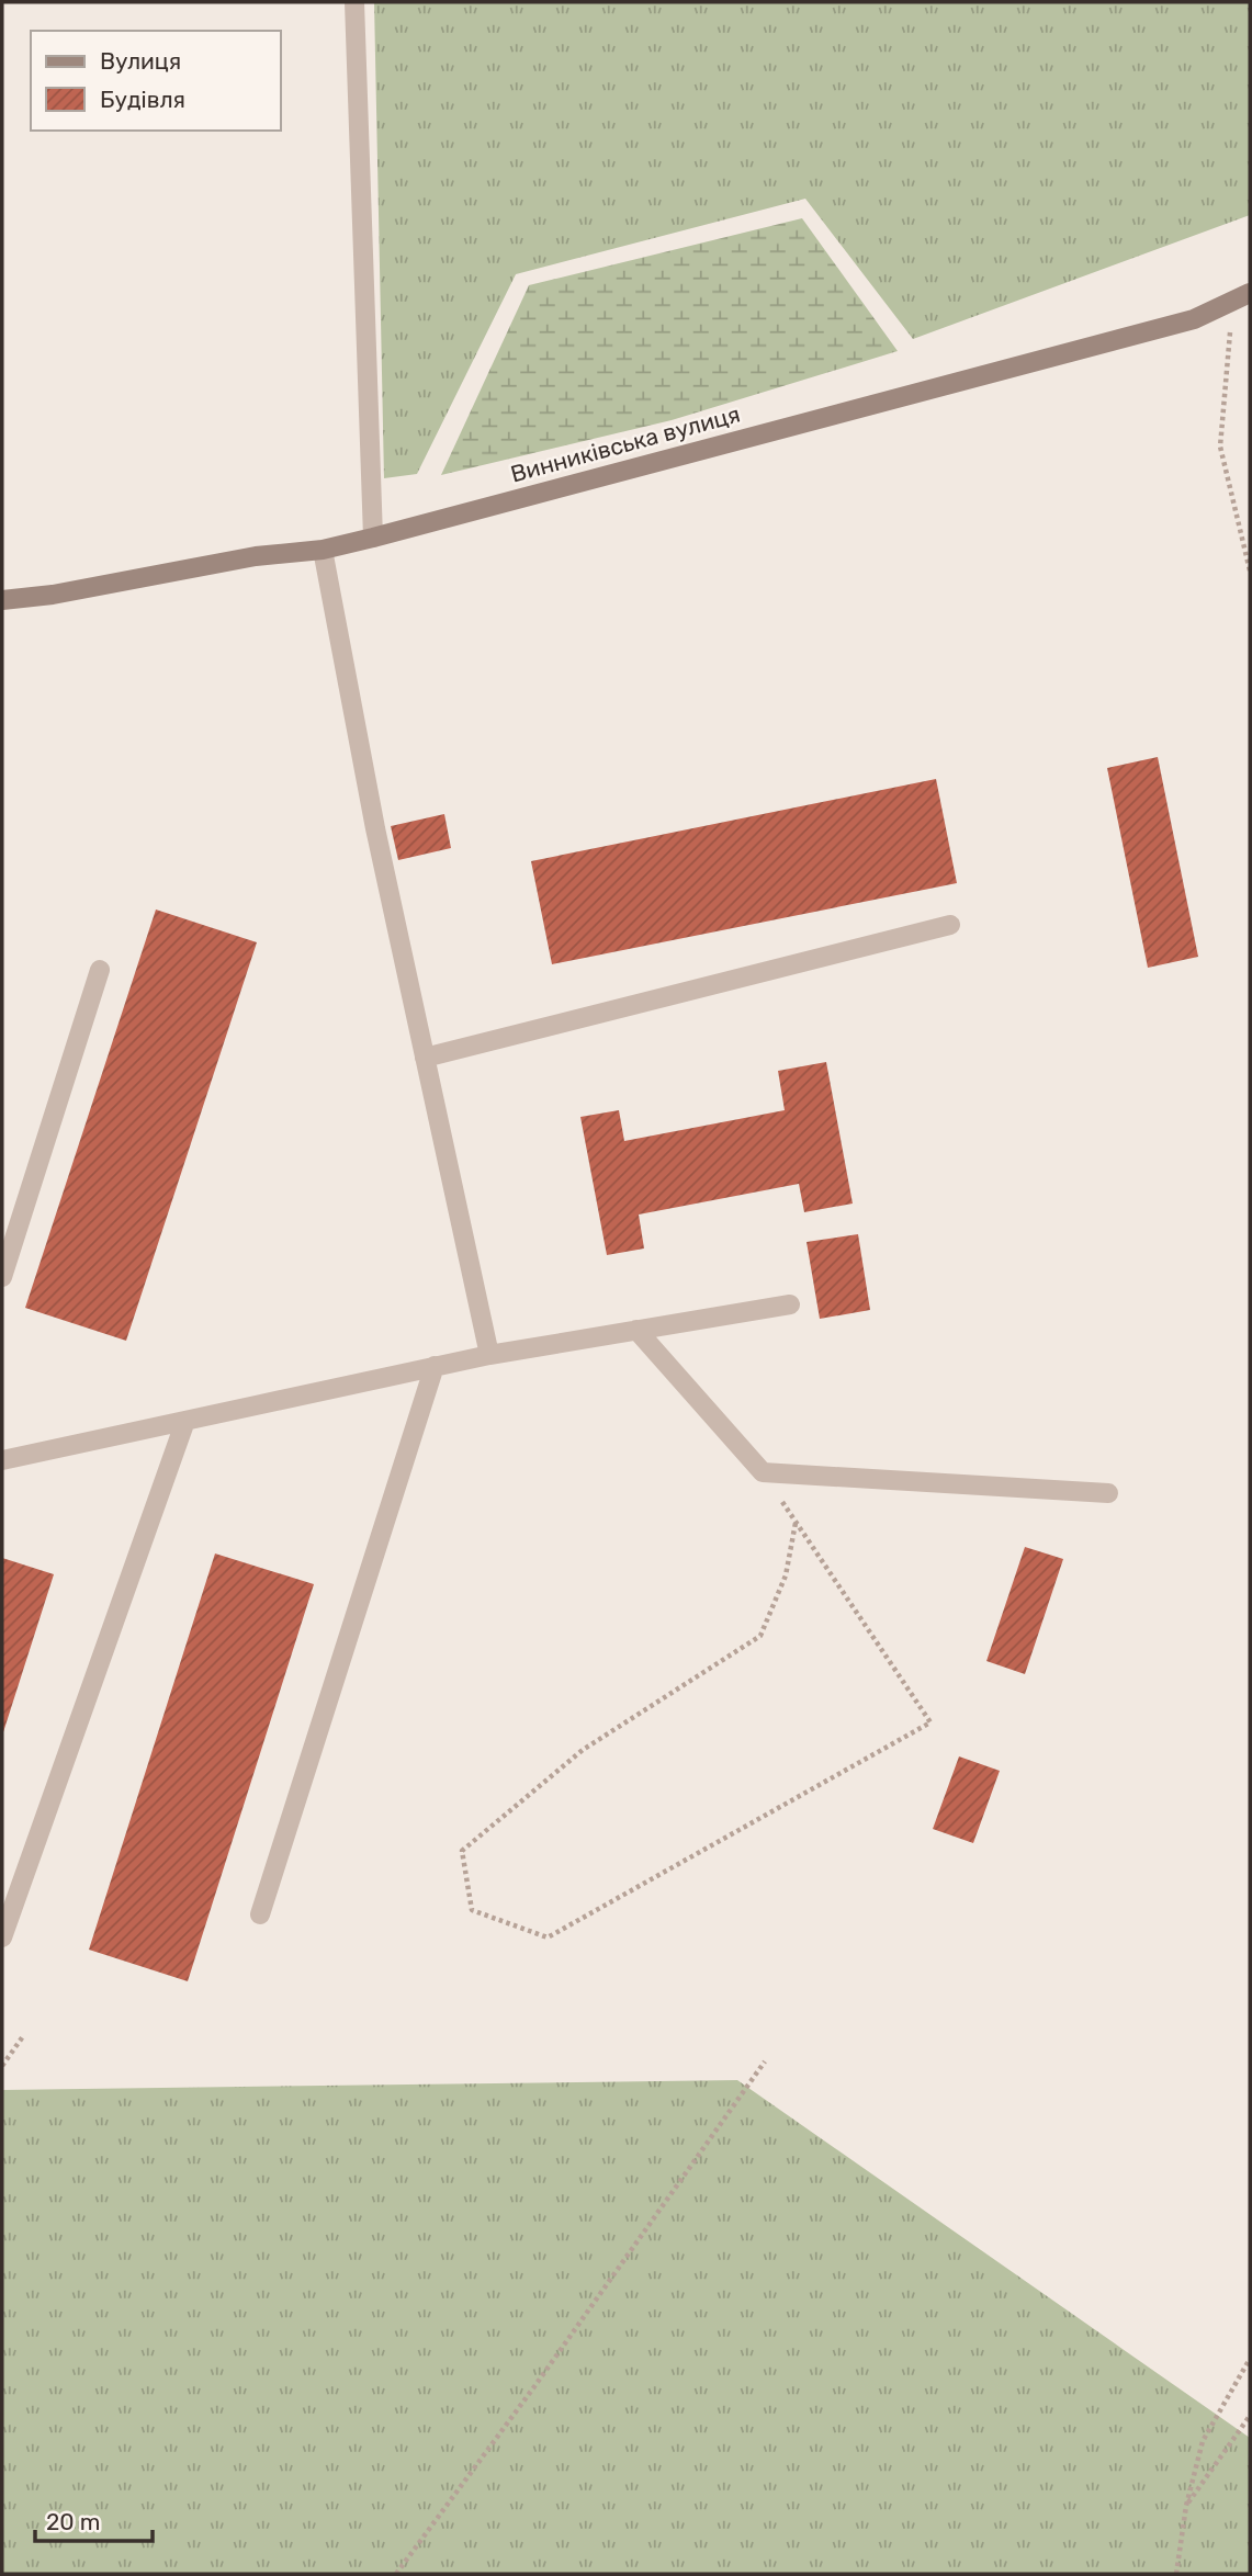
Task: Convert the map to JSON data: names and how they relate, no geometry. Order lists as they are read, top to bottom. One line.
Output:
{"streets":{"main road":["Винниківська вулиця"]},"legend":["Вулиця","Будівля"],"scale_bar":"20 m"}
